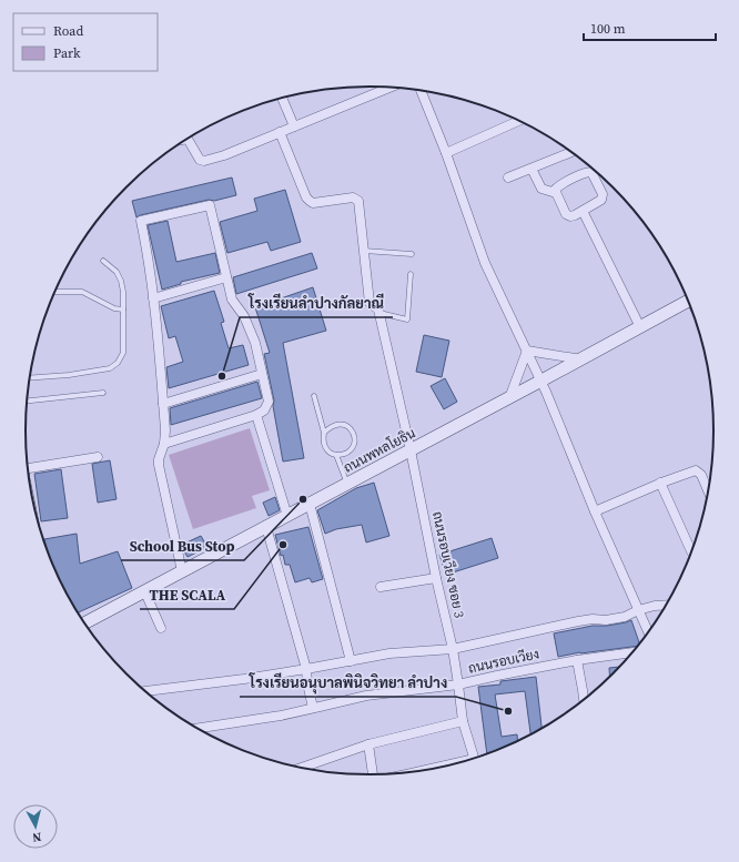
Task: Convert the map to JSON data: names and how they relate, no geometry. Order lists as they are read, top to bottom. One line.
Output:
{"streets":{"main road":["ถนนพหลโยธิน"],"street":["ถนนรอบเวียง ซอย 3","ถนนรอบเวียง"]},"crossings":[["ถนนพหลโยธิน","ถนนรอบเวียง ซอย 3"],["ถนนรอบเวียง ซอย 3","ถนนรอบเวียง"]],"places":["โรงเรียนลำปางกัลยาณี","School Bus Stop","THE SCALA","โรงเรียนอนุบาลพินิจวิทยา ลำปาง"],"legend":["Road","Park"],"scale_bar":"100 m","north":"bottom"}
